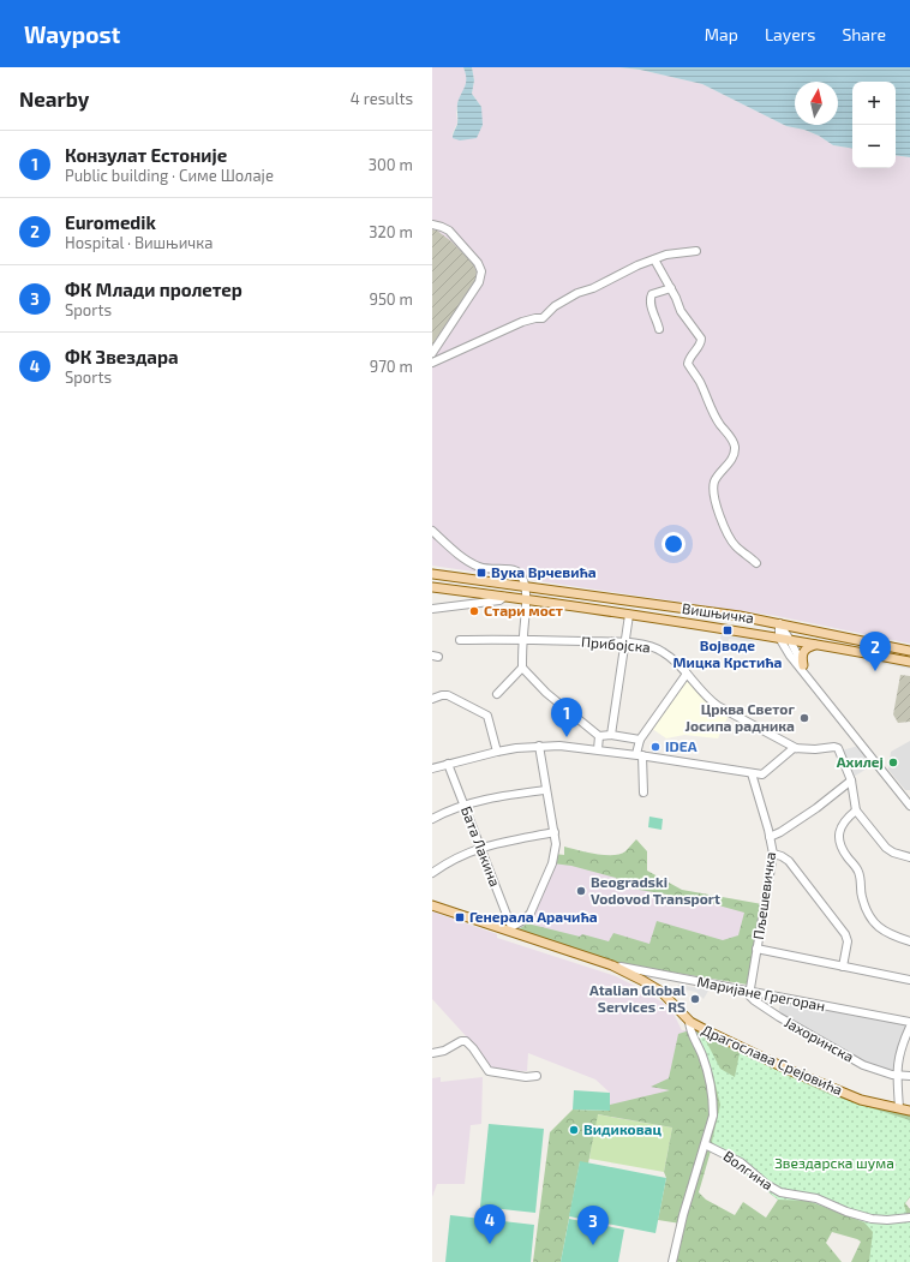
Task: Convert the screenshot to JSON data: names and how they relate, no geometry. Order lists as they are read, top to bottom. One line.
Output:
{"streets":{"main road":["Вишњичка","Драгослава Срејовића"],"street":["Прибојска","Бата Лакина","Пљешевичка","Маријане Грегоран","Јахоринска","Волгина"]},"crossings":[["Бата Лакина","Драгослава Срејовића"],["Пљешевичка","Маријане Грегоран"],["Пљешевичка","Јахоринска"],["Маријане Грегоран","Јахоринска"],["Маријане Грегоран","Драгослава Срејовића"],["Драгослава Срејовића","Волгина"]],"parks":["Звездарска шума"],"places":{"transit":["Вука Врчевића","Војводе Мицка Крстића","Генерала Арачића"],"other":["Стари мост","Црква Светог Јосипа радника","IDEA","Ахилеј","Beogradski Vodovod Transport","Atalian Global Services - RS","Видиковац"]},"north":"top","page":{"header":"Waypost","nav":["Map","Layers","Share"],"heading":["Nearby","4 results"],"map_buttons":["+","−"],"list":[{"mark":"1","name":"Конзулат Естоније","note":"Public building · Симе Шолаје","value":"300 m"},{"mark":"2","name":"Euromedik","note":"Hospital · Вишњичка","value":"320 m"},{"mark":"3","name":"ФК Млади пролетер","note":"Sports","value":"950 m"},{"mark":"4","name":"ФК Звездара","note":"Sports","value":"970 m"}],"pins":["2","1","4","3"]}}
